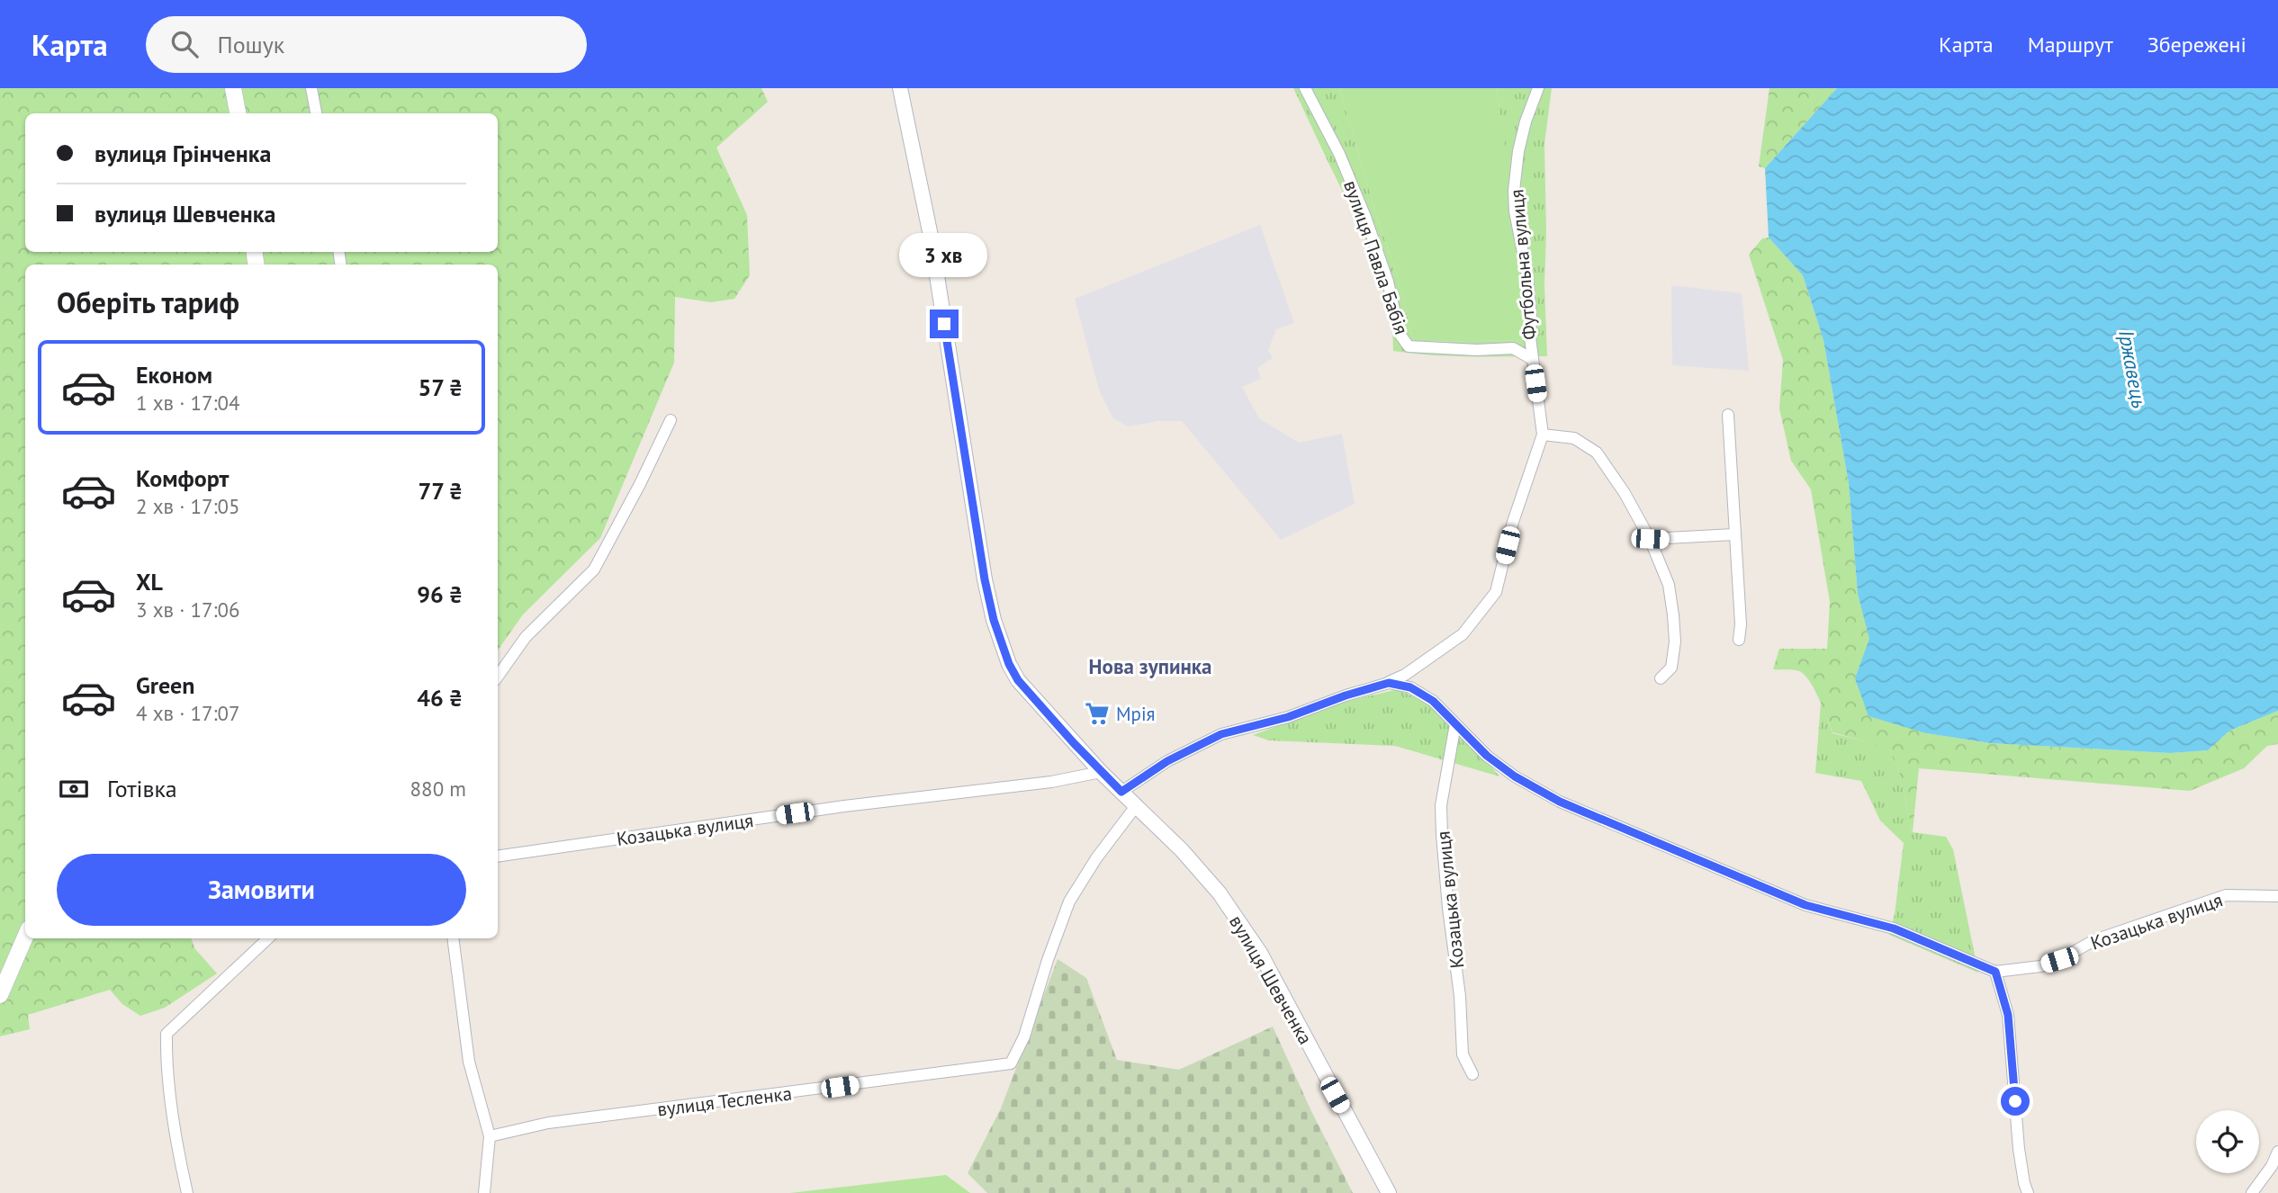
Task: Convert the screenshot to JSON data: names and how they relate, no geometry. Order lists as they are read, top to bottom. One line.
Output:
{"streets":{"street":["вулиця Павла Бабія","Футбольна вулиця","Козацька вулиця","вулиця Шевченка","вулиця Тесленка"]},"crossings":[["вулиця Павла Бабія","Футбольна вулиця"],["Козацька вулиця","вулиця Шевченка"],["вулиця Шевченка","вулиця Тесленка"]],"districts":["Нова зупинка"],"water":["Іржавець"],"places":{"supermarket":["Мрія"]},"page":{"header":"Карта","search":"Пошук","nav":["Карта","Маршрут","Збережені"],"banner":["вулиця Грінченка","вулиця Шевченка"],"bubble":"3 хв","heading":"Оберіть тариф","list":[{"name":"Економ","note":"1 хв · 17:04","value":"57 ₴"},{"name":"Комфорт","note":"2 хв · 17:05","value":"77 ₴"},{"name":"XL","note":"3 хв · 17:06","value":"96 ₴"},{"name":"Green","note":"4 хв · 17:07","value":"46 ₴"}],"pay":["Готівка","880 m"],"buttons":"Замовити"}}
